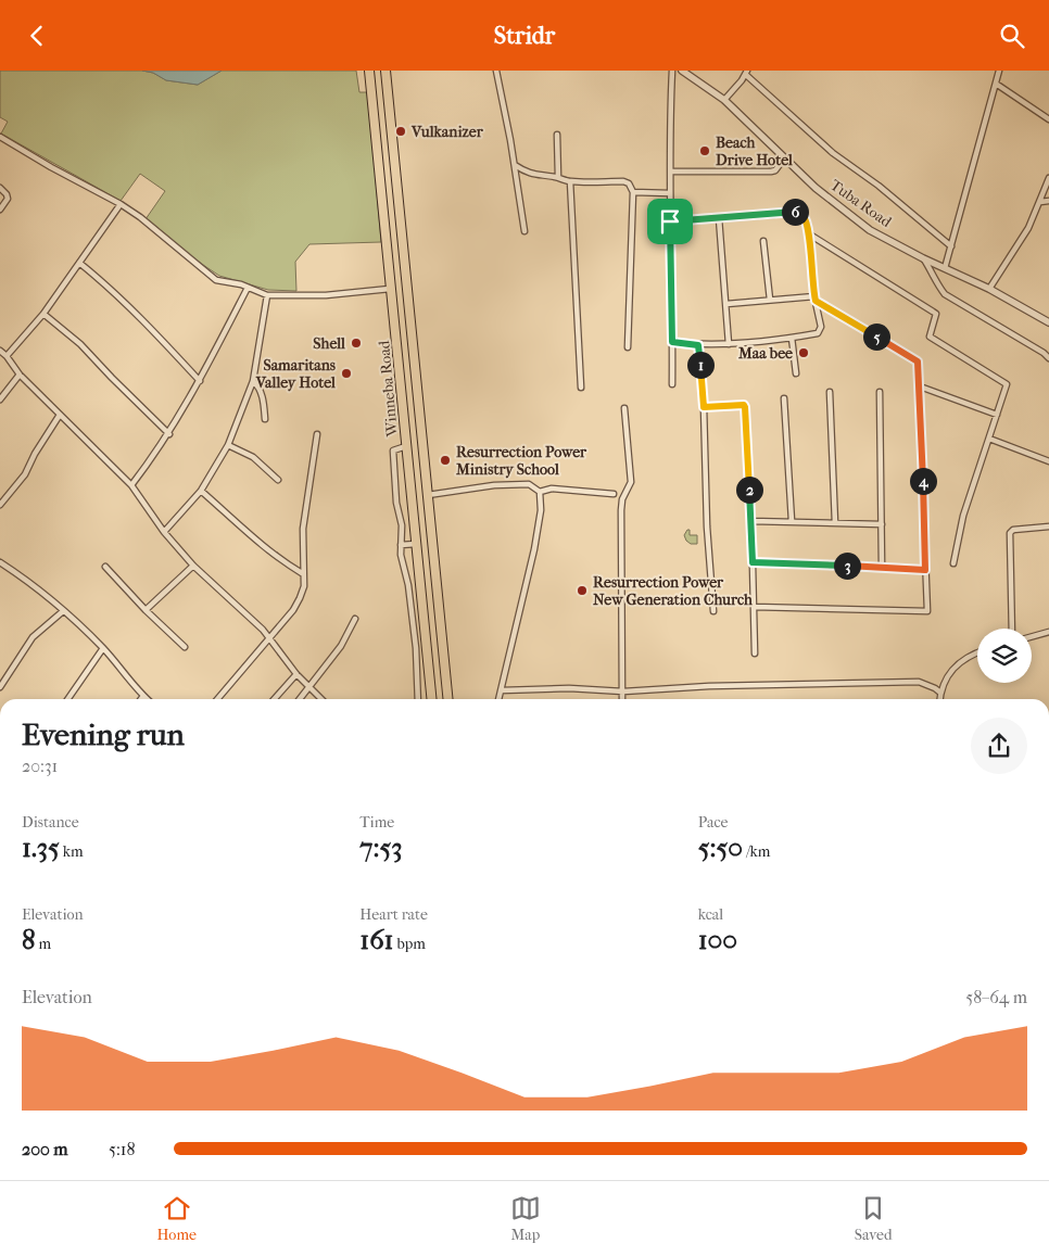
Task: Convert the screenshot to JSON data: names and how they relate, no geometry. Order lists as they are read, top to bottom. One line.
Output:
{"streets":{"highway":["Winneba Road"],"street":["Tuba Road"]},"places":["Vulkanizer","Beach Drive Hotel","Shell","Maa bee","Samaritans Valley Hotel","Resurrection Power Ministry School","Resurrection Power New Generation Church"],"page":{"header":"Stridr","pins":["6","5","1","4","2","3"],"heading":["Evening run","20:31"],"stats":[["Distance","1.35 km"],["Time","7:53"],["Pace","5:50 /km"],["Elevation","8 m"],["Heart rate","161 bpm"],["kcal","100"]],"chart":["Elevation","58–64 m"],"list":[{"name":"200 m","note":"5:18"}],"tabs":["Home","Map","Saved"]}}
